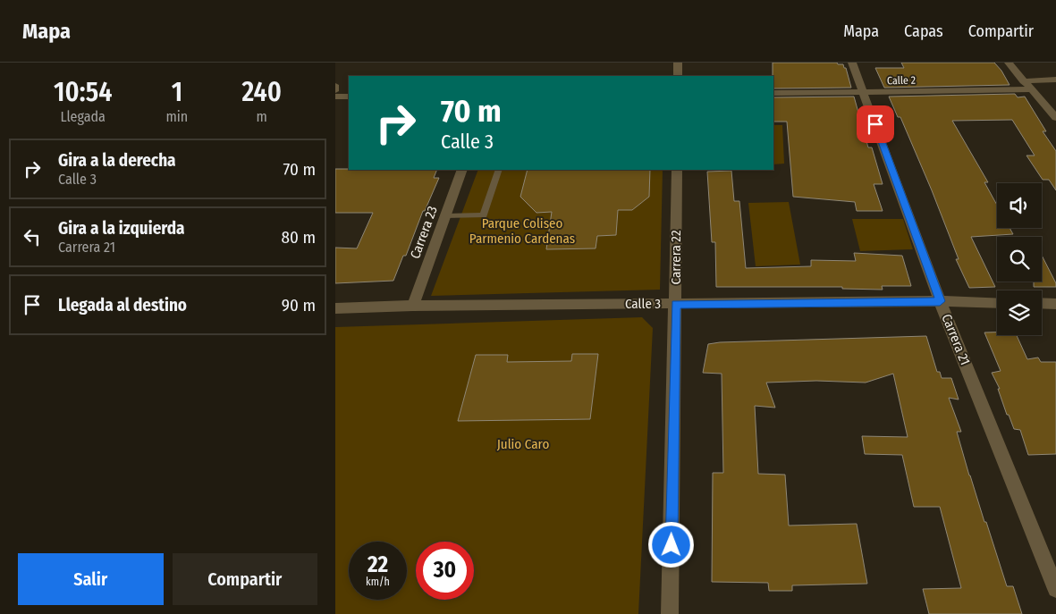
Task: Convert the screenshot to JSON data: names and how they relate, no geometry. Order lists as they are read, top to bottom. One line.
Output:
{"streets":{"street":["Calle 2","Carrera 23","Carrera 22","Calle 3","Carrera 21"]},"crossings":[["Calle 2","Carrera 21"],["Carrera 23","Calle 3"],["Carrera 22","Calle 3"],["Calle 3","Carrera 21"]],"parks":["Parque Coliseo Parmenio Cardenas","Julio Caro"],"page":{"header":"Mapa","nav":["Mapa","Capas","Compartir"],"eta":["10:54","Llegada","1","min","240","m"],"turn":["70 m","Calle 3"],"list":[{"name":"Gira a la derecha","note":"Calle 3","value":"70 m"},{"name":"Gira a la izquierda","note":"Carrera 21","value":"80 m"},{"name":"Llegada al destino","value":"90 m"}],"speed":"22 km/h","limit":"30","buttons":["Salir","Compartir"]}}
